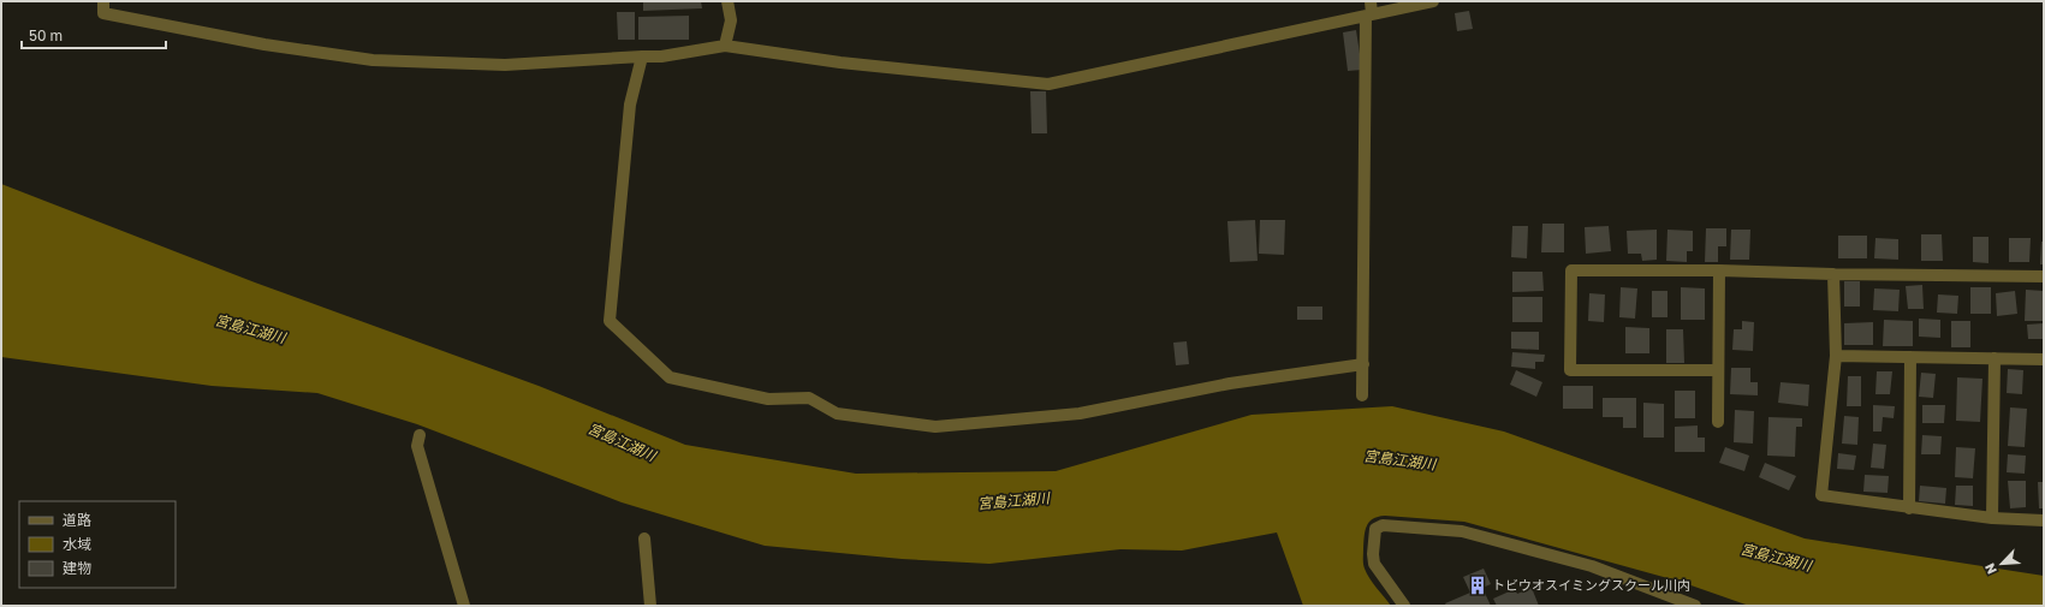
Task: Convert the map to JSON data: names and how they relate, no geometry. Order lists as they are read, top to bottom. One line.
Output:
{"water":["宮島江湖川"],"places":{"building":["トビウオスイミングスクール川内"]},"legend":["道路","水域","建物"],"scale_bar":"50 m","north":"bottom left"}
